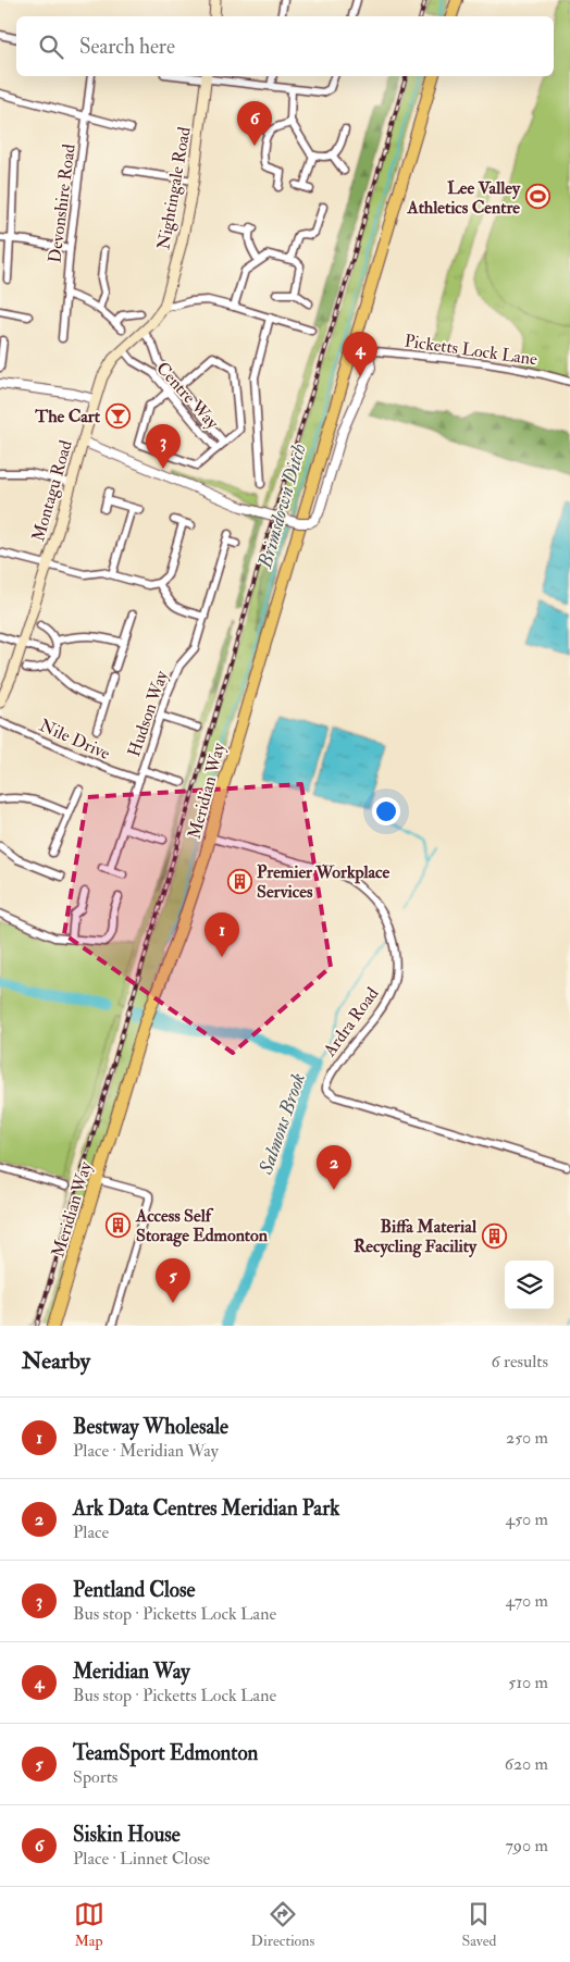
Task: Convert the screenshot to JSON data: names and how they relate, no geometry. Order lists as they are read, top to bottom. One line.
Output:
{"streets":{"main road":["Nightingale Road","Montagu Road","Meridian Way"],"street":["Devonshire Road","Picketts Lock Lane","Centre Way","Hudson Way","Nile Drive","Ardra Road"]},"crossings":[["Nightingale Road","Montagu Road"],["Picketts Lock Lane","Meridian Way"],["Centre Way","Montagu Road"],["Hudson Way","Nile Drive"],["Meridian Way","Ardra Road"]],"water":["Brimsdown Ditch","Salmons Brook"],"places":{"sports":["Lee Valley Athletics Centre"],"bar":["The Cart"],"building":["Premier Workplace Services","Access Self Storage Edmonton","Biffa Material Recycling Facility"]},"page":{"search":"Search here","pins":["6","4","3","1","2","5"],"heading":["Nearby","6 results"],"list":[{"mark":"1","name":"Bestway Wholesale","note":"Place · Meridian Way","value":"250 m"},{"mark":"2","name":"Ark Data Centres Meridian Park","note":"Place","value":"450 m"},{"mark":"3","name":"Pentland Close","note":"Bus stop · Picketts Lock Lane","value":"470 m"},{"mark":"4","name":"Meridian Way","note":"Bus stop · Picketts Lock Lane","value":"510 m"},{"mark":"5","name":"TeamSport Edmonton","note":"Sports","value":"620 m"},{"mark":"6","name":"Siskin House","note":"Place · Linnet Close","value":"790 m"}],"nav":["Map","Directions","Saved"]}}
